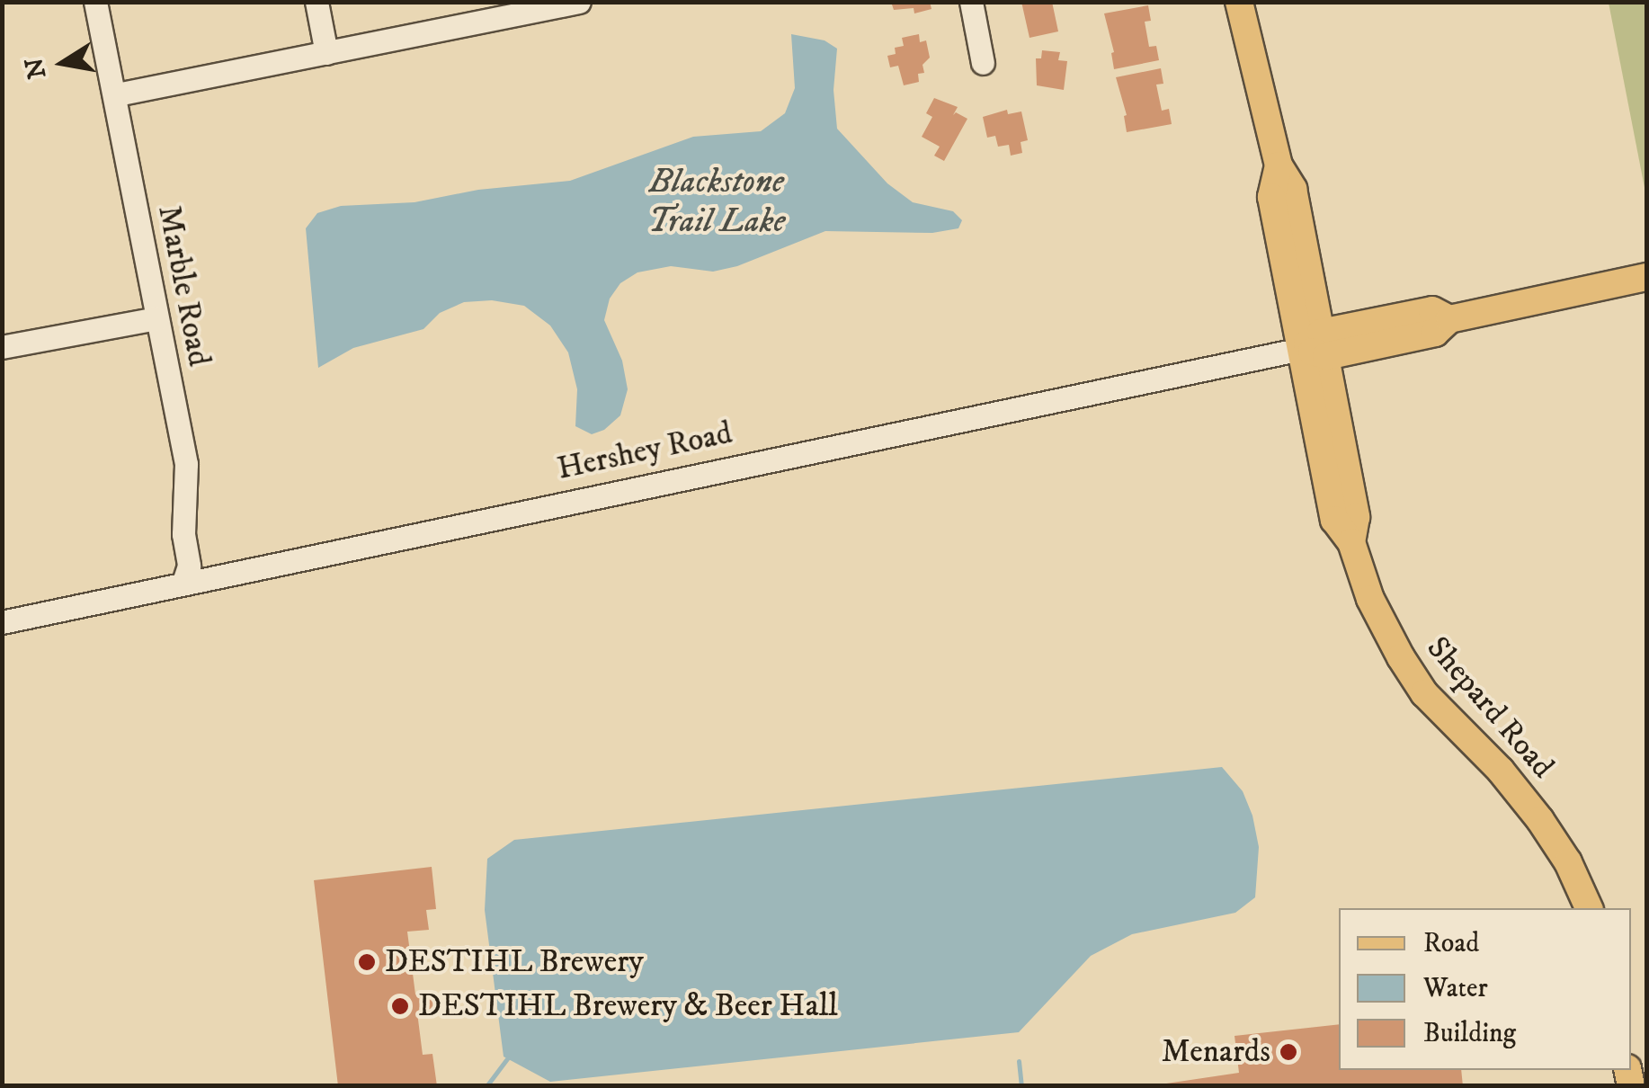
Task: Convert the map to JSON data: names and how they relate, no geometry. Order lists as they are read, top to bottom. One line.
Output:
{"streets":{"main road":["Hershey Road","Shepard Road"],"street":["Marble Road"]},"crossings":[["Marble Road","Hershey Road"],["Hershey Road","Shepard Road"]],"water":["Blackstone Trail Lake"],"places":["DESTIHL Brewery","DESTIHL Brewery & Beer Hall","Menards"],"legend":["Road","Water","Building"],"north":"left"}
